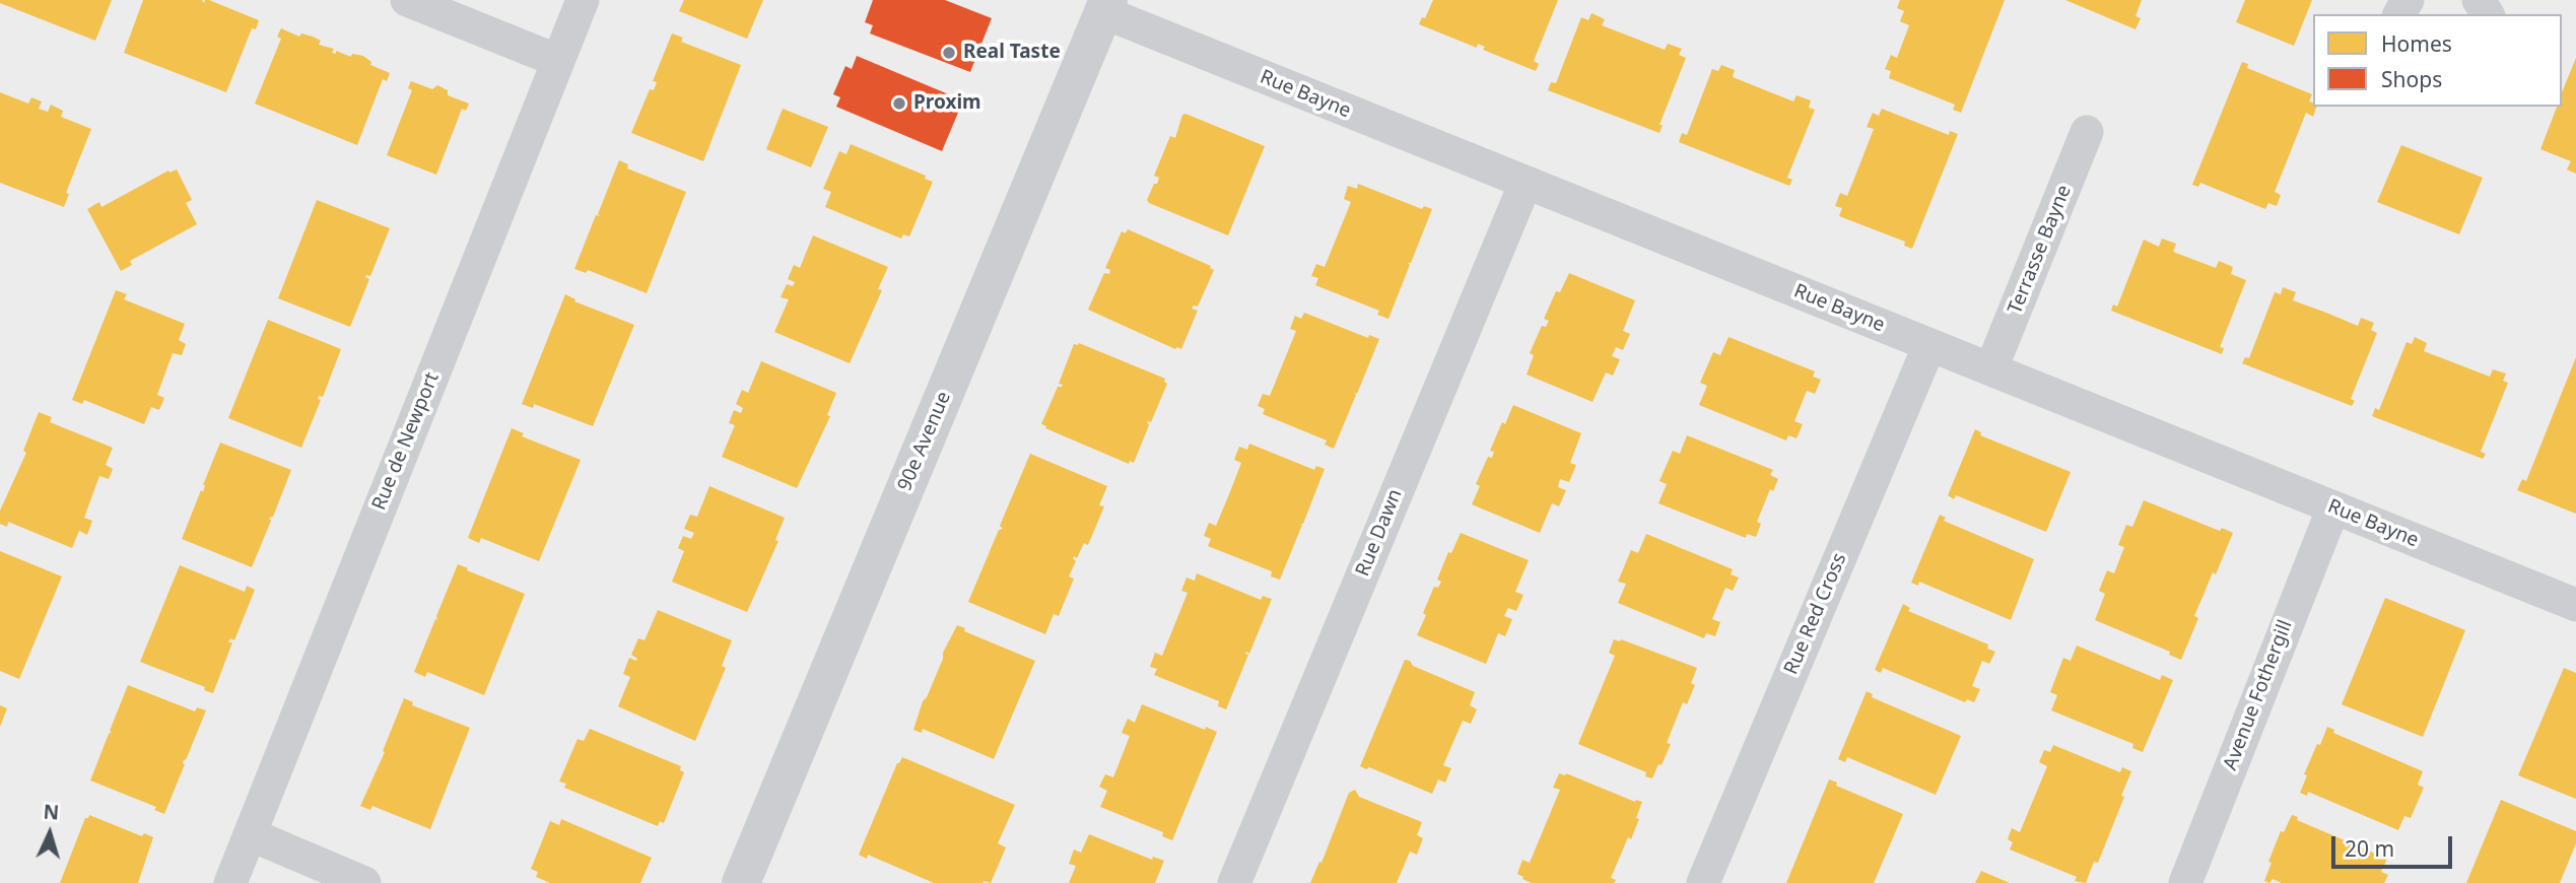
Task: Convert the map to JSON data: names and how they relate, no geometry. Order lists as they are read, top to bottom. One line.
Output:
{"streets":{"street":["Rue Bayne","Terrasse Bayne","Rue de Newport","90e Avenue","Rue Dawn","Rue Red Cross","Avenue Fothergill"]},"crossings":[["Rue Bayne","Terrasse Bayne"],["Rue Bayne","90e Avenue"],["Rue Bayne","Rue Dawn"],["Rue Bayne","Rue Red Cross"],["Rue Bayne","Avenue Fothergill"]],"places":["Real Taste","Proxim"],"legend":["Homes","Shops"],"scale_bar":"20 m","north":"top"}
